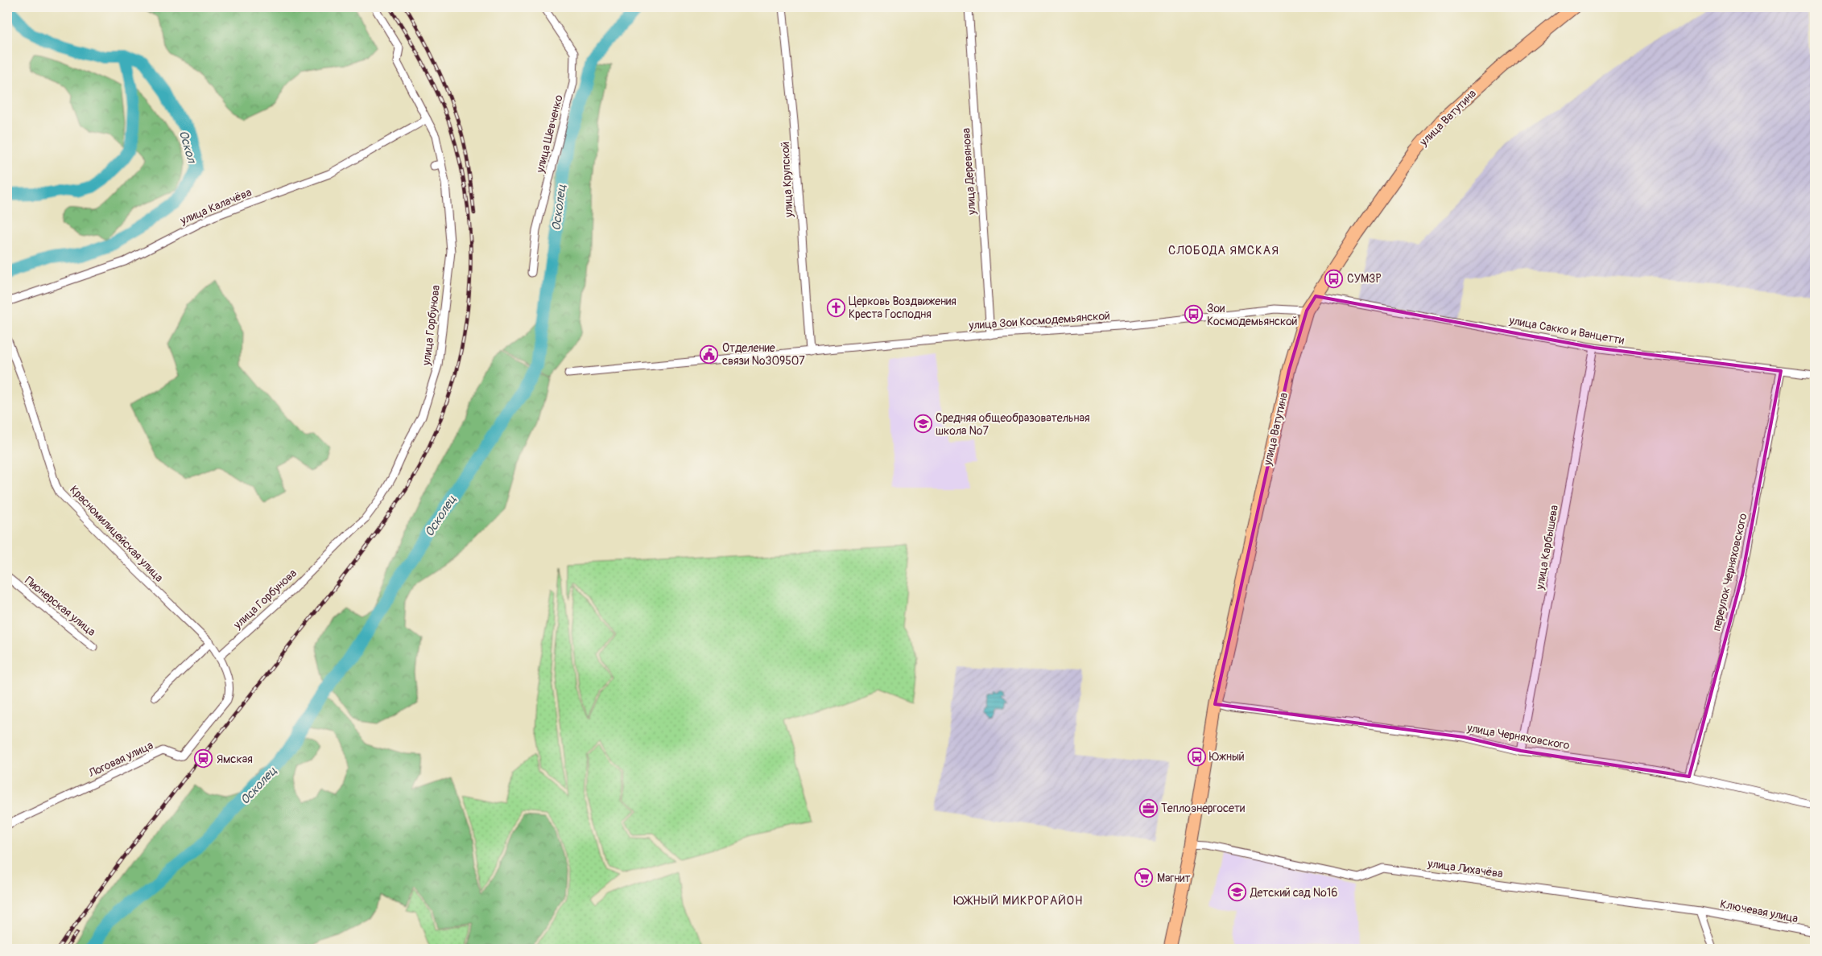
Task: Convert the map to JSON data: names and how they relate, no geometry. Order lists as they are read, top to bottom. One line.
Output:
{"streets":{"main road":["улица Ватутина"],"street":["улица Шевченко","улица Деревянова","улица Крупской","улица Калачёва","улица Зои Космодемьянской","улица Горбунова","улица Сакко и Ванцетти","Красномилицейская улица","улица Карбышева","переулок Черняховского","Пионерская улица","улица Черняховского","Логовая улица","улица Лихачёва","Ключевая улица"]},"crossings":[["улица Ватутина","улица Зои Космодемьянской"],["улица Ватутина","улица Сакко и Ванцетти"],["улица Ватутина","улица Черняховского"],["улица Ватутина","улица Лихачёва"],["улица Деревянова","улица Зои Космодемьянской"],["улица Крупской","улица Зои Космодемьянской"],["улица Калачёва","улица Горбунова"],["улица Горбунова","Красномилицейская улица"],["улица Горбунова","Логовая улица"],["улица Сакко и Ванцетти","улица Карбышева"],["улица Сакко и Ванцетти","переулок Черняховского"],["Красномилицейская улица","Логовая улица"],["улица Карбышева","улица Черняховского"],["переулок Черняховского","улица Черняховского"],["улица Лихачёва","Ключевая улица"]],"districts":["СЛОБОДА ЯМСКАЯ","ЮЖНЫЙ МИКРОРАЙОН"],"water":["Оскол","Осколец"],"places":{"bus stop":["СУМЗР","Зои Космодемьянской","Южный"],"church":["Церковь Воздвижения Креста Господня"],"public building":["Отделение связи №309507"],"school or university":["Средняя общеобразовательная школа №7","Детский сад №16"],"station":["Ямская"],"office":["Теплоэнергосети"],"supermarket":["Магнит"]}}
